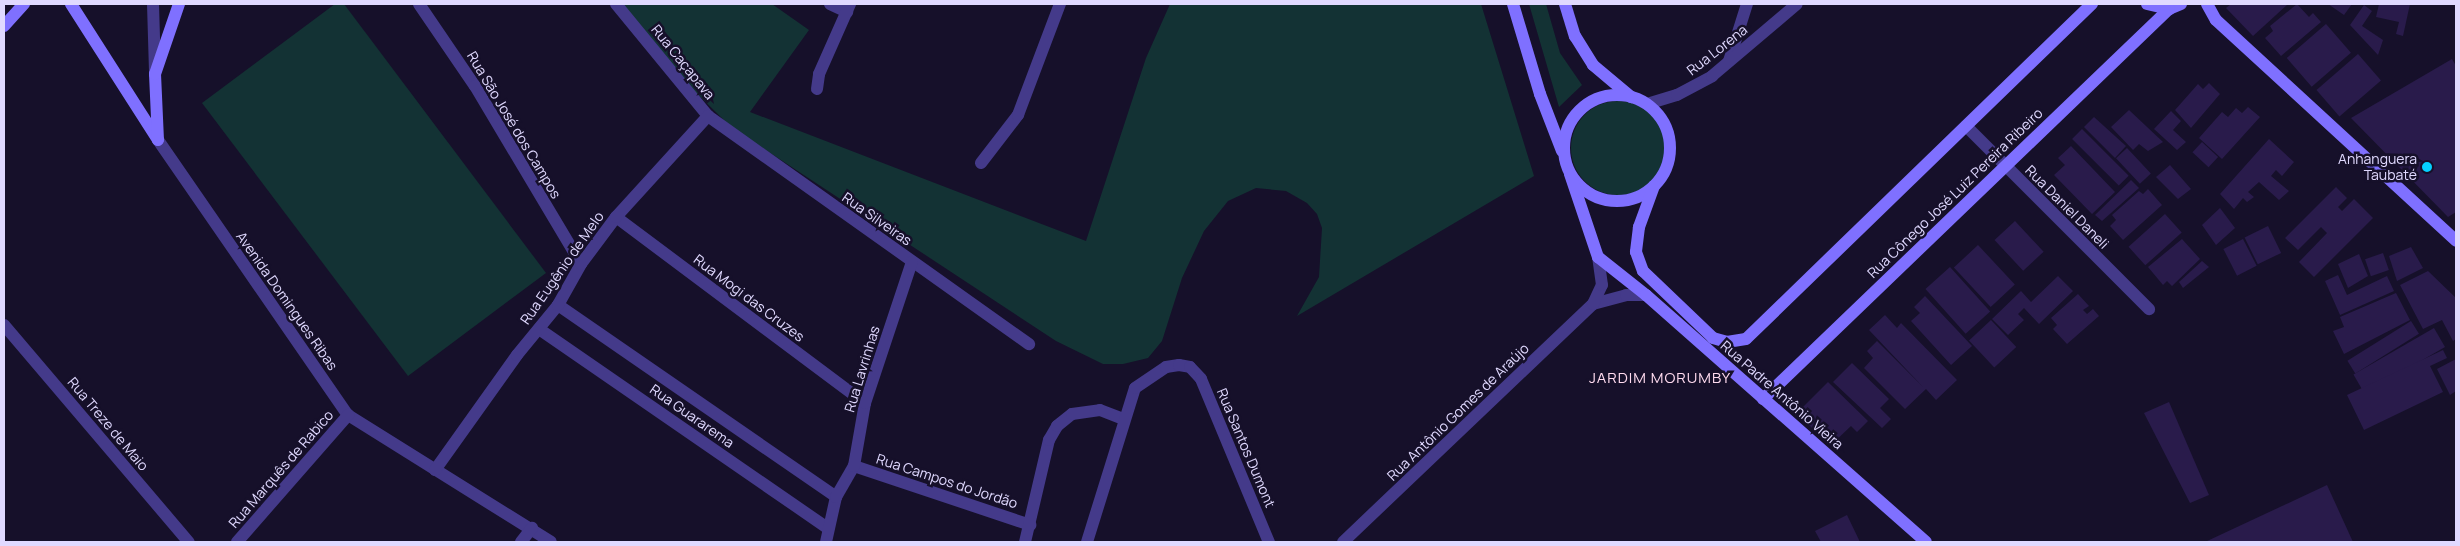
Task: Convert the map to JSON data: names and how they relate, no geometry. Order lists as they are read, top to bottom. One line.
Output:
{"streets":{"street":["Rua Lorena","Rua Caçapava","Rua São José dos Campos","Rua Cônego José Luiz Pereira Ribeiro","Rua Daniel Daneli","Rua Silveiras","Rua Eugênio de Melo","Rua Mogi das Cruzes","Avenida Domingues Ribas","Rua Lavrinhas","Rua Padre Antônio Vieira","Rua Antônio Gomes de Araújo","Rua Guararema","Rua Treze de Maio","Rua Santos Dumont","Rua Marquês de Rabico","Rua Campos do Jordão"]},"crossings":[["Rua Caçapava","Rua Silveiras"],["Rua Caçapava","Rua Eugênio de Melo"],["Rua São José dos Campos","Rua Eugênio de Melo"],["Rua Cônego José Luiz Pereira Ribeiro","Rua Daniel Daneli"],["Rua Cônego José Luiz Pereira Ribeiro","Rua Padre Antônio Vieira"],["Rua Silveiras","Rua Eugênio de Melo"],["Rua Silveiras","Rua Lavrinhas"],["Rua Eugênio de Melo","Rua Mogi das Cruzes"],["Rua Eugênio de Melo","Avenida Domingues Ribas"],["Rua Eugênio de Melo","Rua Guararema"],["Rua Mogi das Cruzes","Rua Lavrinhas"],["Avenida Domingues Ribas","Rua Marquês de Rabico"],["Rua Lavrinhas","Rua Guararema"],["Rua Lavrinhas","Rua Campos do Jordão"],["Rua Padre Antônio Vieira","Rua Antônio Gomes de Araújo"]],"districts":["JARDIM MORUMBY"],"places":["Anhanguera Taubaté"]}
